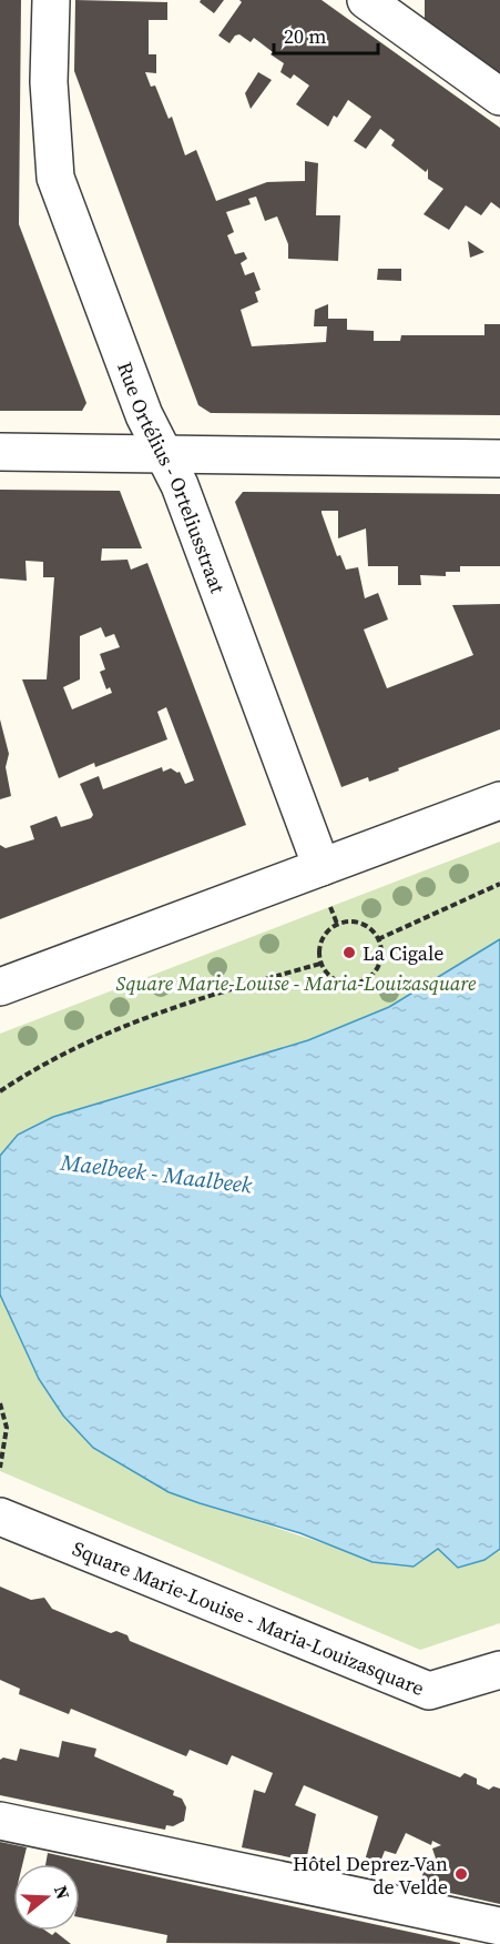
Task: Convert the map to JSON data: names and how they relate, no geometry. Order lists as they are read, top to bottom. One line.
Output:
{"streets":{"street":["Rue Ortélius - Orteliusstraat","Square Marie-Louise - Maria-Louizasquare"]},"water":["Maelbeek - Maalbeek"],"parks":["Square Marie-Louise - Maria-Louizasquare"],"places":["La Cigale","Hôtel Deprez-Van de Velde"],"scale_bar":"20 m","north":"right"}
